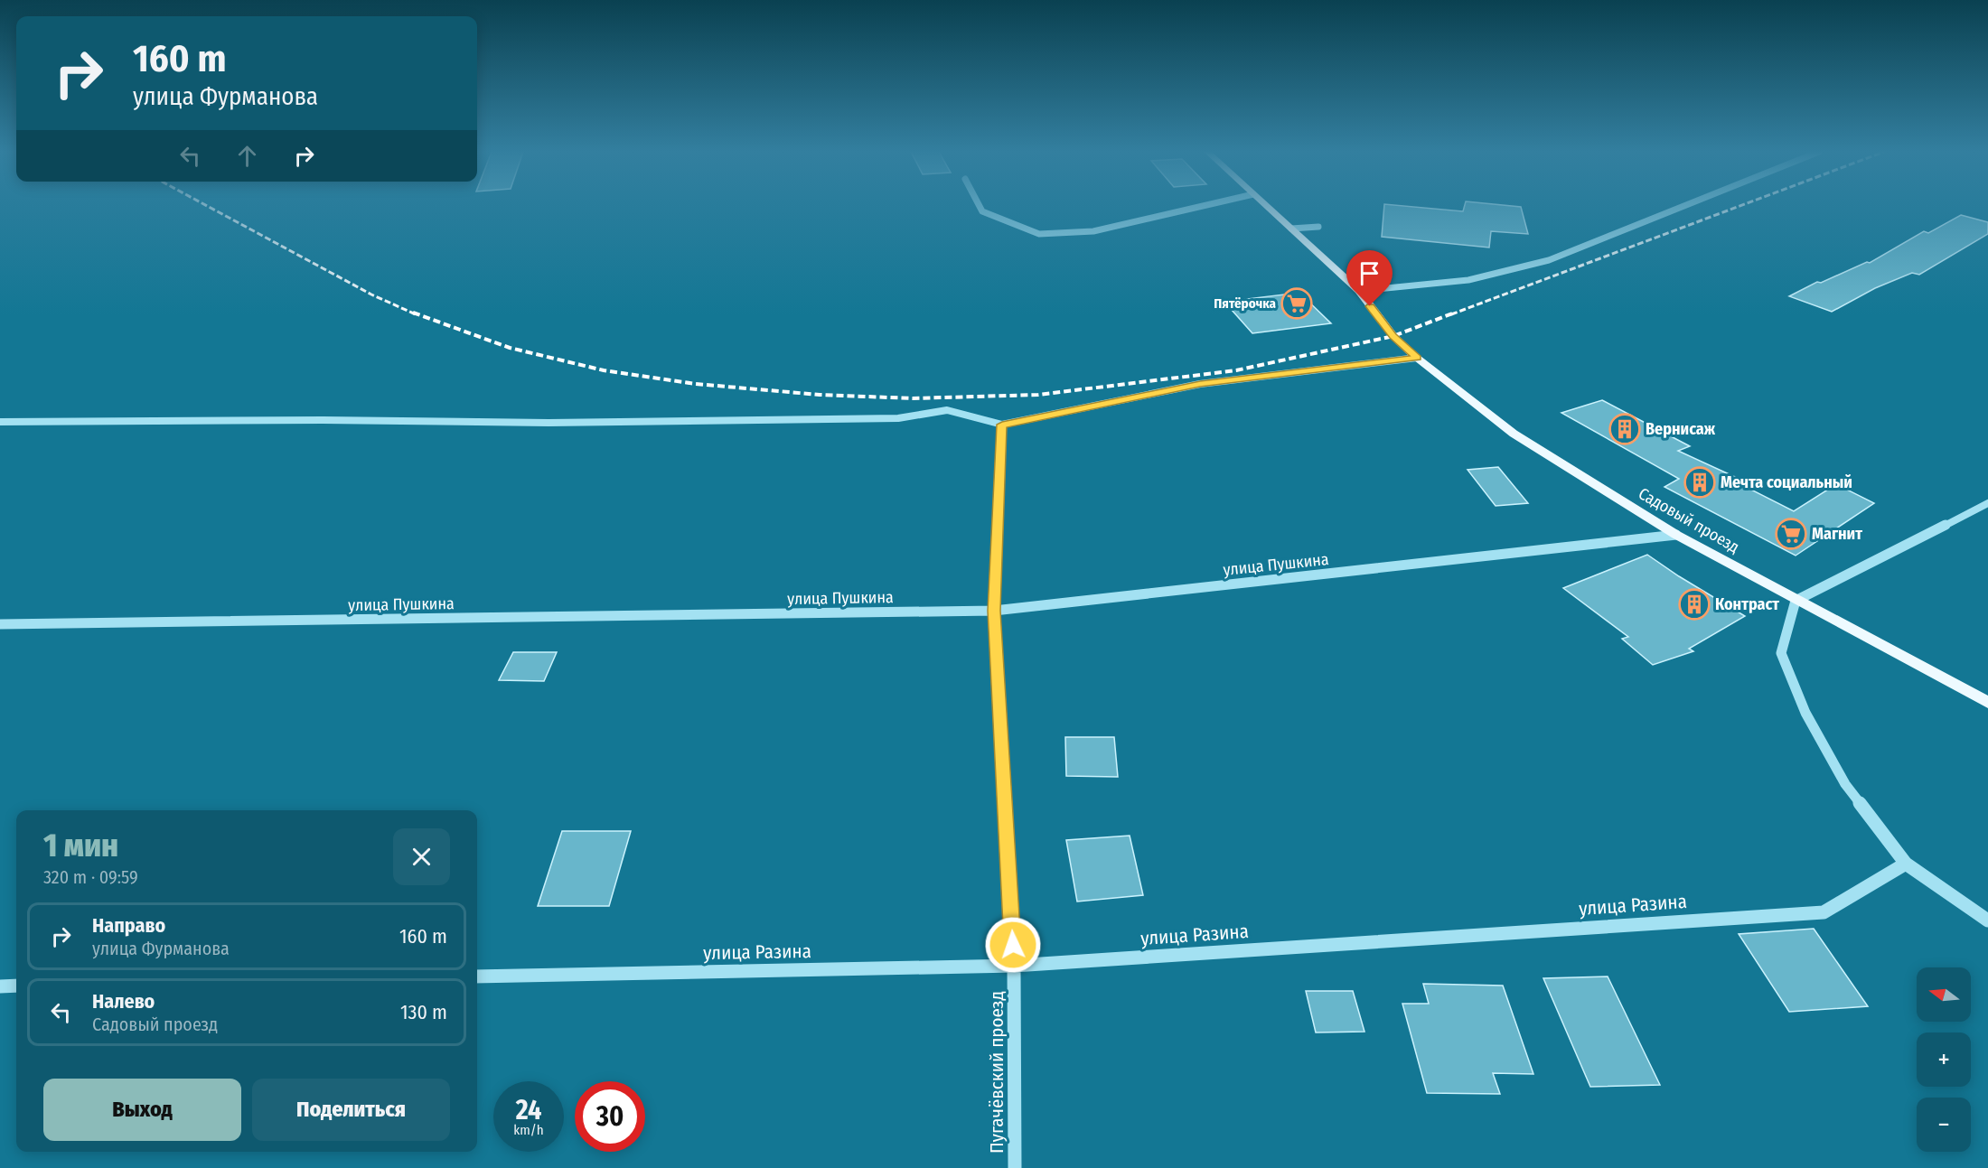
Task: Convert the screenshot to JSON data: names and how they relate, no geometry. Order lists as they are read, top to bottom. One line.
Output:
{"streets":{"main road":["Садовый проезд"],"street":["улица Пушкина","улица Разина","Пугачёвский проезд"]},"crossings":[["Садовый проезд","улица Пушкина"],["улица Пушкина","Пугачёвский проезд"],["улица Разина","Пугачёвский проезд"]],"places":{"supermarket":["Пятёрочка","Магнит"],"building":["Вернисаж","Мечта социальный","Контраст"]},"north":"left","page":{"turn":["160 m","улица Фурманова"],"heading":["1 мин","320 m · 09:59"],"list":[{"name":"Направо","note":"улица Фурманова","value":"160 m"},{"name":"Налево","note":"Садовый проезд","value":"130 m"}],"map_buttons":["+","−"],"buttons":["Выход","Поделиться"],"speed":"24 km/h","limit":"30"}}
